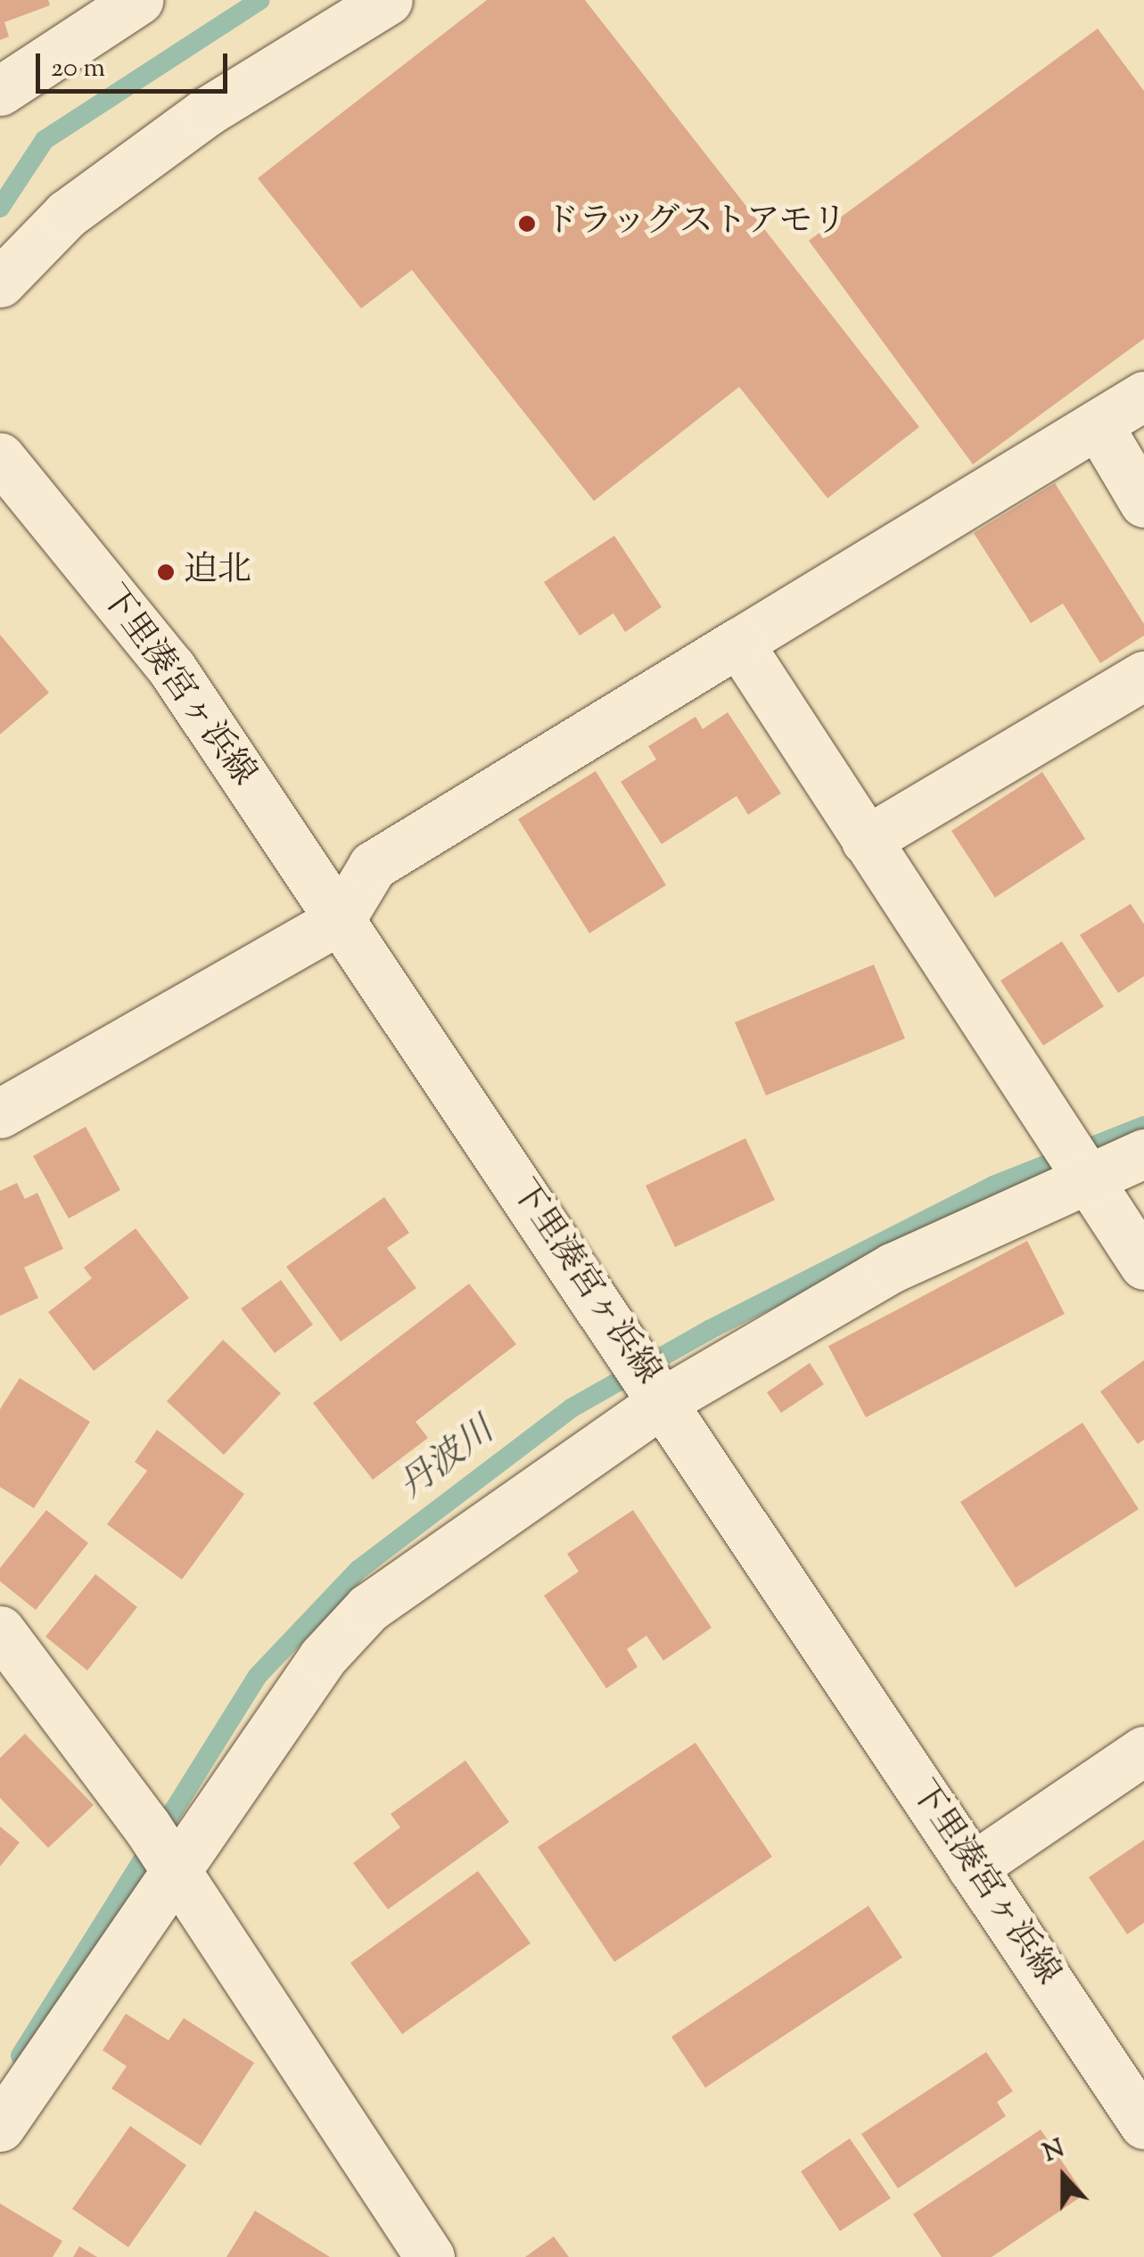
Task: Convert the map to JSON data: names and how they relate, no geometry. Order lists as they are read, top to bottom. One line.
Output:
{"streets":{"street":["下里湊宮ヶ浜線"]},"water":["丹波川"],"places":["ドラッグストアモリ","迫北"],"scale_bar":"20 m","north":"top"}
